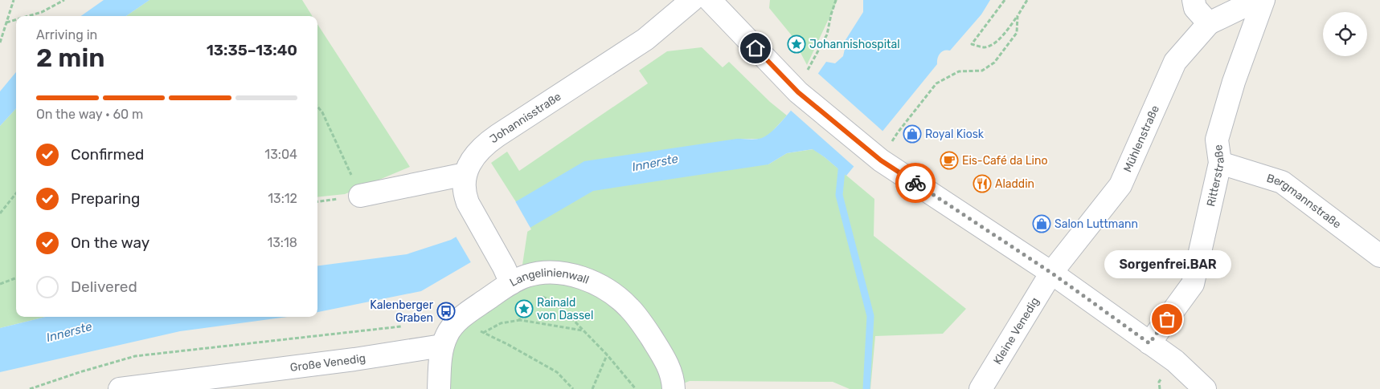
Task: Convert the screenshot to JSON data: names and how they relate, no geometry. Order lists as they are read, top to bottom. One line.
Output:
{"streets":{"street":["Johannisstraße","Mühlenstraße","Ritterstraße","Bergmannstraße","Langelinienwall","Kleine Venedig","Große Venedig"]},"crossings":[["Johannisstraße","Langelinienwall"],["Mühlenstraße","Kleine Venedig"],["Ritterstraße","Bergmannstraße"]],"water":["Innerste"],"places":{"place":["Johannishospital","Rainald von Dassel"],"shop":["Royal Kiosk","Salon Luttmann"],"cafe":["Eis-Café da Lino"],"restaurant":["Aladdin"],"bus stop":["Kalenberger Graben"],"other":["Sorgenfrei.BAR"]},"page":{"heading":["2 min","Arriving in","13:35–13:40"],"bar":"On the way · 60 m","list":[["Confirmed","13:04"],["Preparing","13:12"],["On the way","13:18"],"Delivered"],"bubble":"Sorgenfrei.BAR"}}
